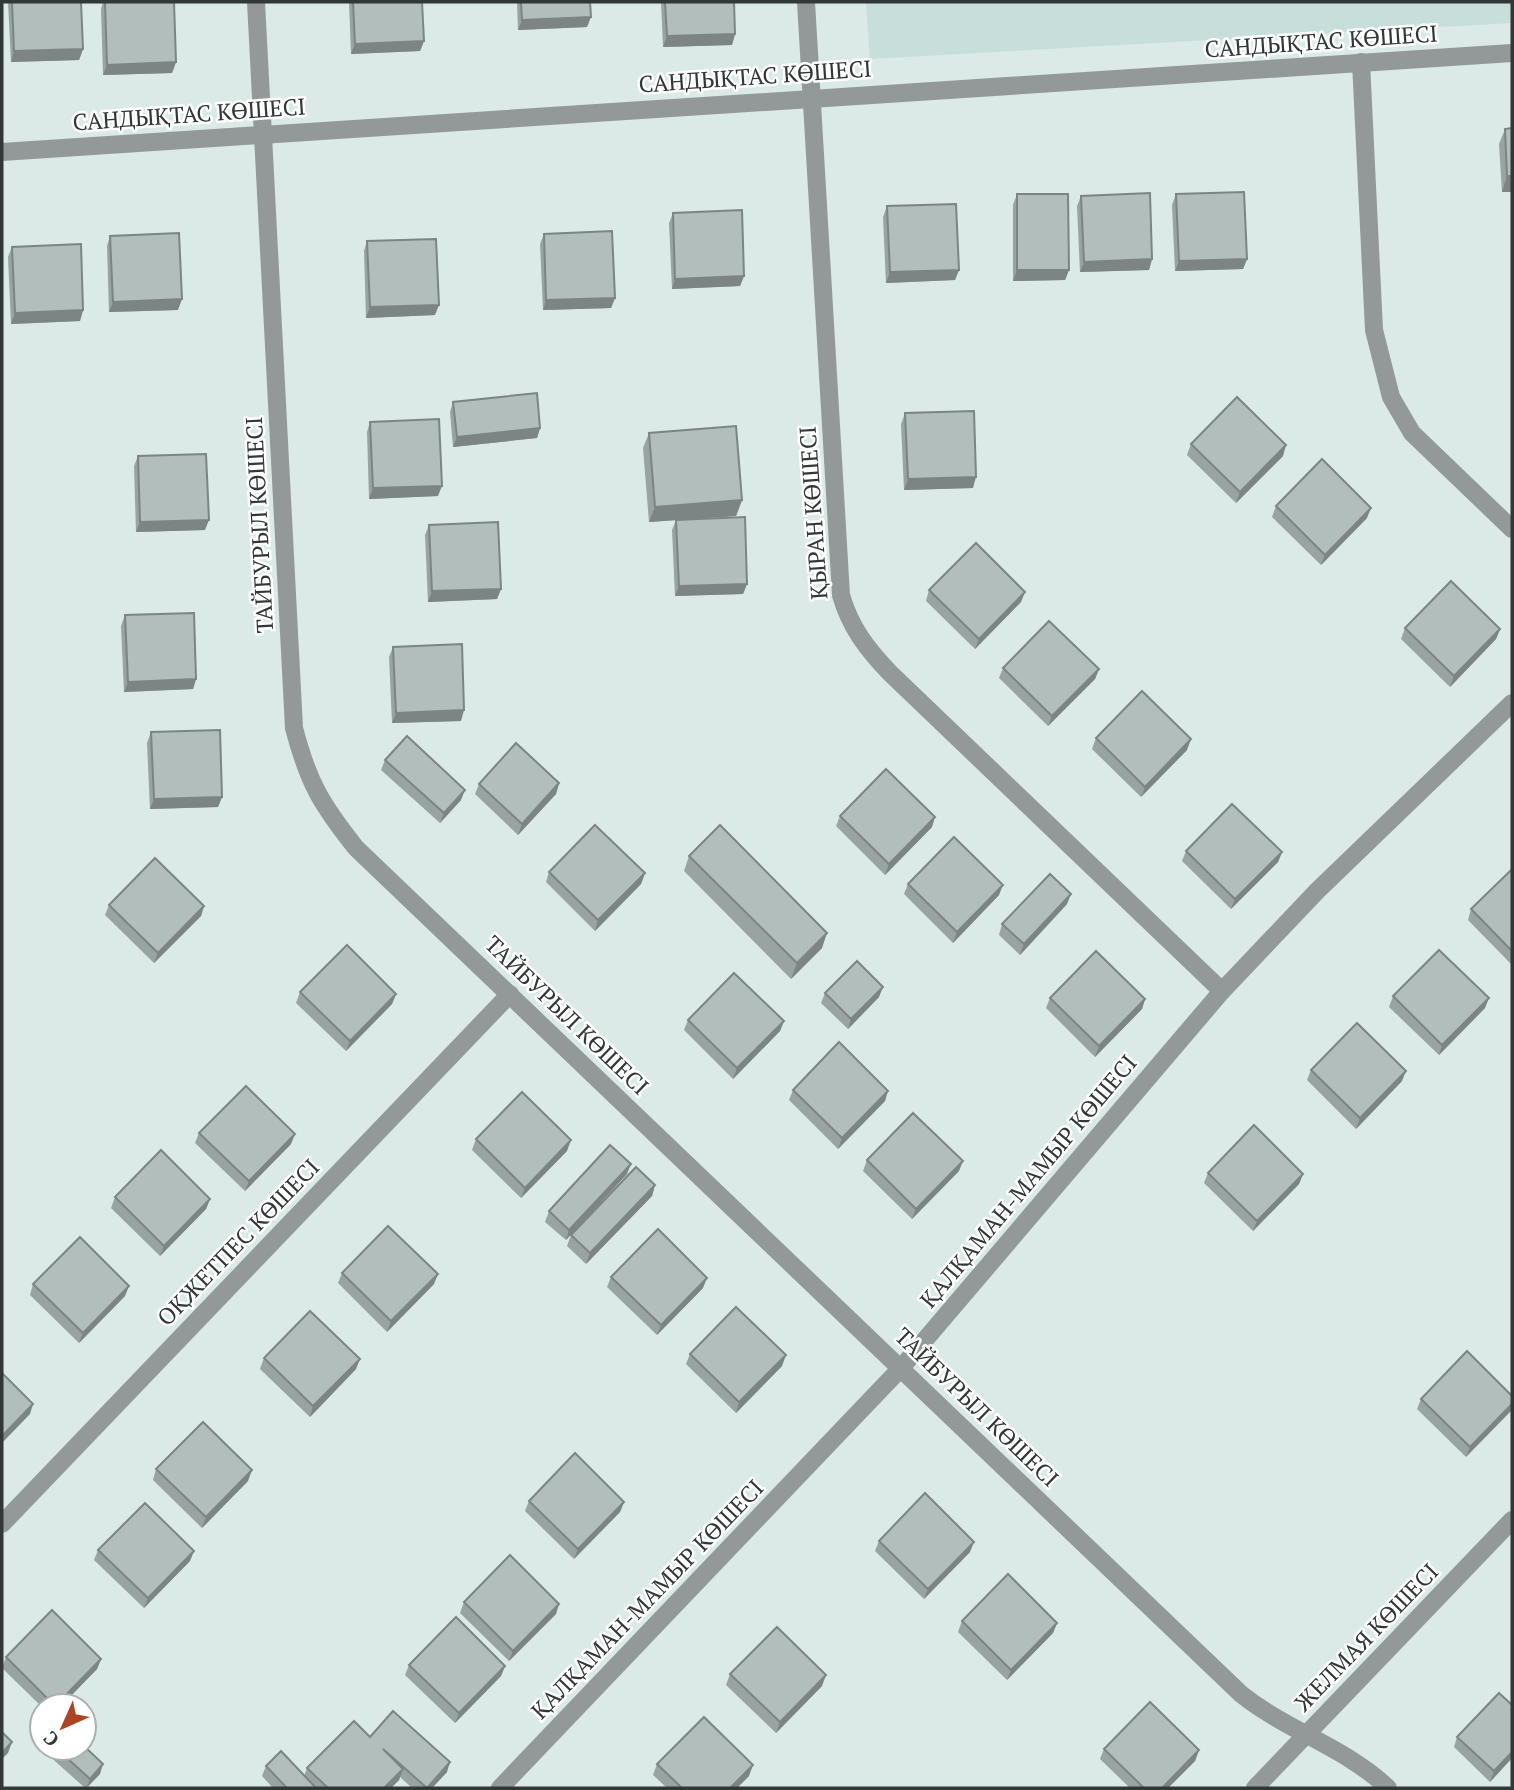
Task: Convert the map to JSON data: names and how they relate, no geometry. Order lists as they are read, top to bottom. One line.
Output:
{"streets":{"street":["САНДЫҚТАС КӨШЕСІ","ҚЫРАН КӨШЕСІ","ТАЙБУРЫЛ КӨШЕСІ","ҚАЛҚАМАН-МАМЫР КӨШЕСІ","ОҚЖЕТПЕС КӨШЕСІ","ЖЕЛМАЯ КӨШЕСІ"]},"crossings":[["САНДЫҚТАС КӨШЕСІ","ҚЫРАН КӨШЕСІ"],["САНДЫҚТАС КӨШЕСІ","ТАЙБУРЫЛ КӨШЕСІ"],["ҚЫРАН КӨШЕСІ","ҚАЛҚАМАН-МАМЫР КӨШЕСІ"],["ТАЙБУРЫЛ КӨШЕСІ","ҚАЛҚАМАН-МАМЫР КӨШЕСІ"],["ТАЙБУРЫЛ КӨШЕСІ","ОҚЖЕТПЕС КӨШЕСІ"],["ТАЙБУРЫЛ КӨШЕСІ","ЖЕЛМАЯ КӨШЕСІ"]],"north":"bottom left"}
